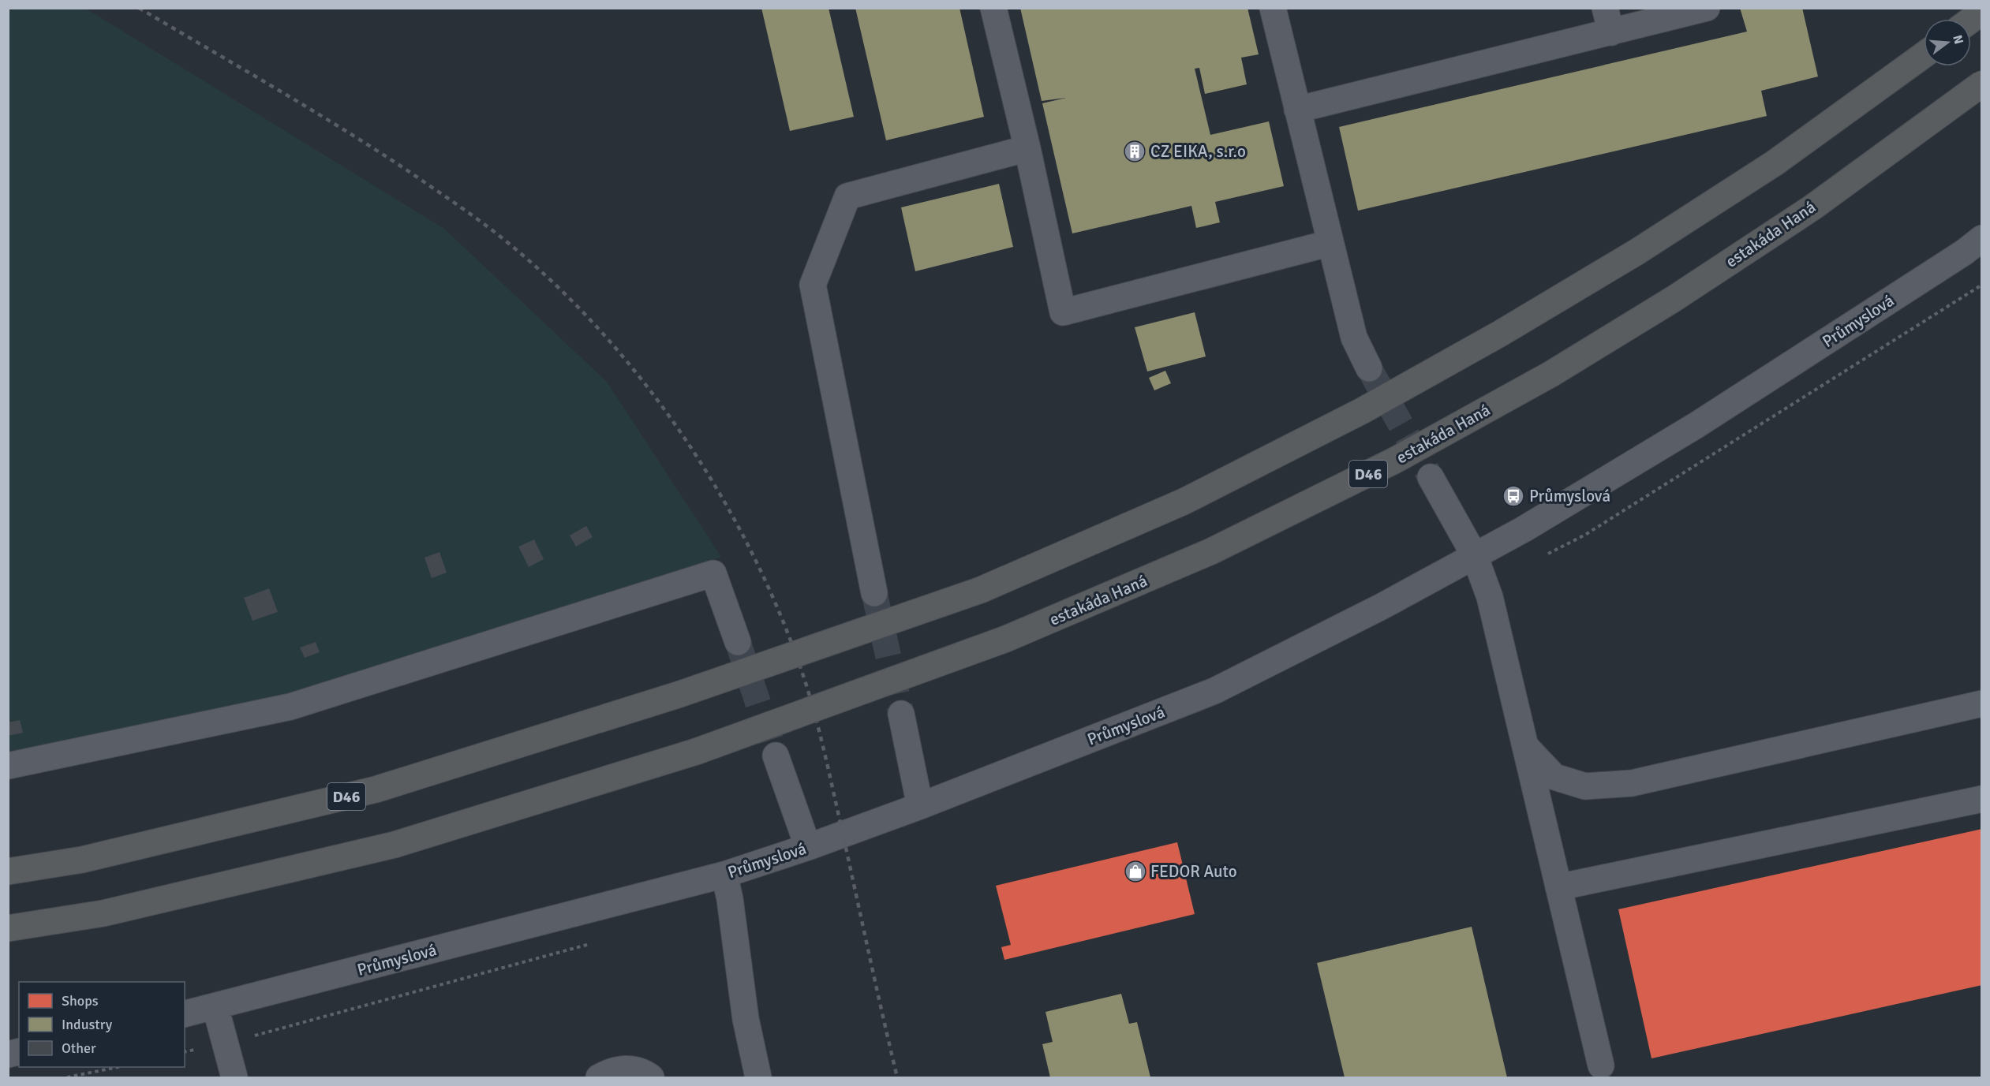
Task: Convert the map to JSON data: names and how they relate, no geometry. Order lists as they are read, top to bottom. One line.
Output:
{"streets":{"highway":["estakáda Haná","D46"],"street":["Průmyslová"]},"places":{"building":["CZ EIKA, s.r.o"],"bus stop":["Průmyslová"],"shop":["FEDOR Auto"]},"legend":["Shops","Industry","Other"],"north":"right"}
